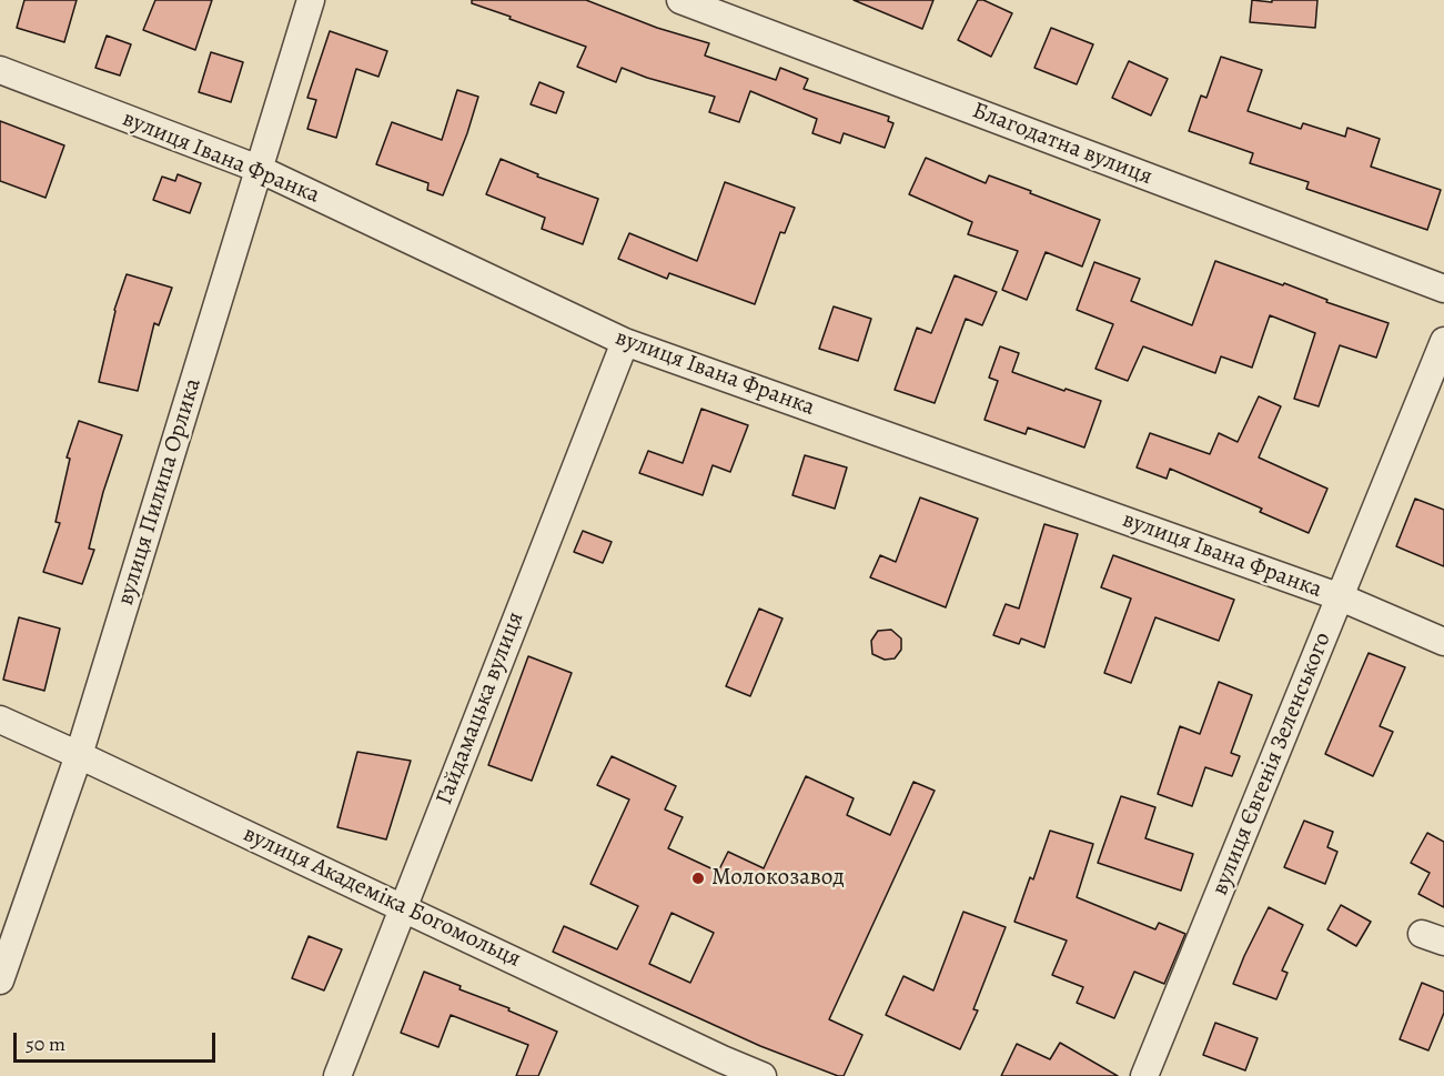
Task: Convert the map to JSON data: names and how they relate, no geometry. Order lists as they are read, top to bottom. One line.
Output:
{"streets":{"street":["Благодатна вулиця","вулиця Івана Франка","вулиця Пилипа Орлика","Гайдамацька вулиця","вулиця Євгенія Зеленського","вулиця Академіка Богомольця"]},"crossings":[["вулиця Івана Франка","вулиця Пилипа Орлика"],["вулиця Івана Франка","Гайдамацька вулиця"],["вулиця Івана Франка","вулиця Євгенія Зеленського"],["вулиця Пилипа Орлика","вулиця Академіка Богомольця"],["Гайдамацька вулиця","вулиця Академіка Богомольця"]],"places":["Молокозавод"],"scale_bar":"50 m"}
